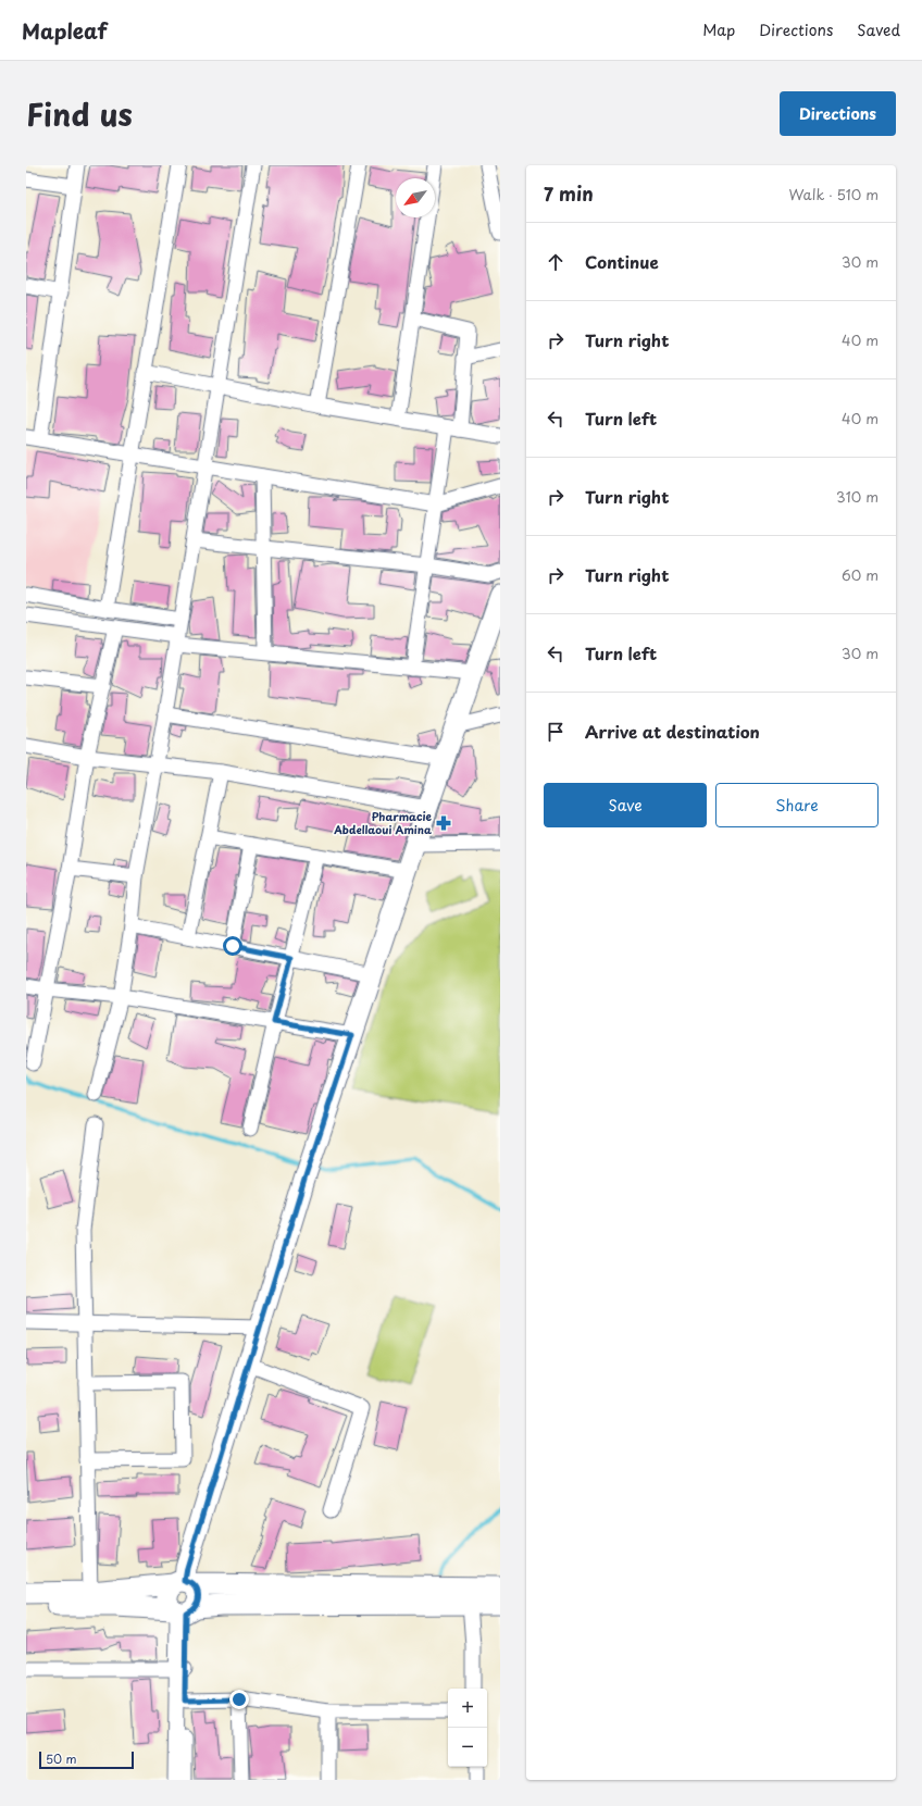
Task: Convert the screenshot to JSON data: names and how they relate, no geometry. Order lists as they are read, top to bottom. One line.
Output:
{"places":{"pharmacy":["Pharmacie Abdellaoui Amina"]},"scale_bar":"50 m","north":"bottom left","page":{"header":"Mapleaf","nav":["Map","Directions","Saved"],"title":"Find us","buttons":["Directions",["Save","Share"]],"heading":["7 min","Walk · 510 m"],"list":[["Continue","30 m"],["Turn right","40 m"],["Turn left","40 m"],["Turn right","310 m"],["Turn right","60 m"],["Turn left","30 m"],"Arrive at destination"],"map_buttons":["+","−"],"scale":"50 m"}}
